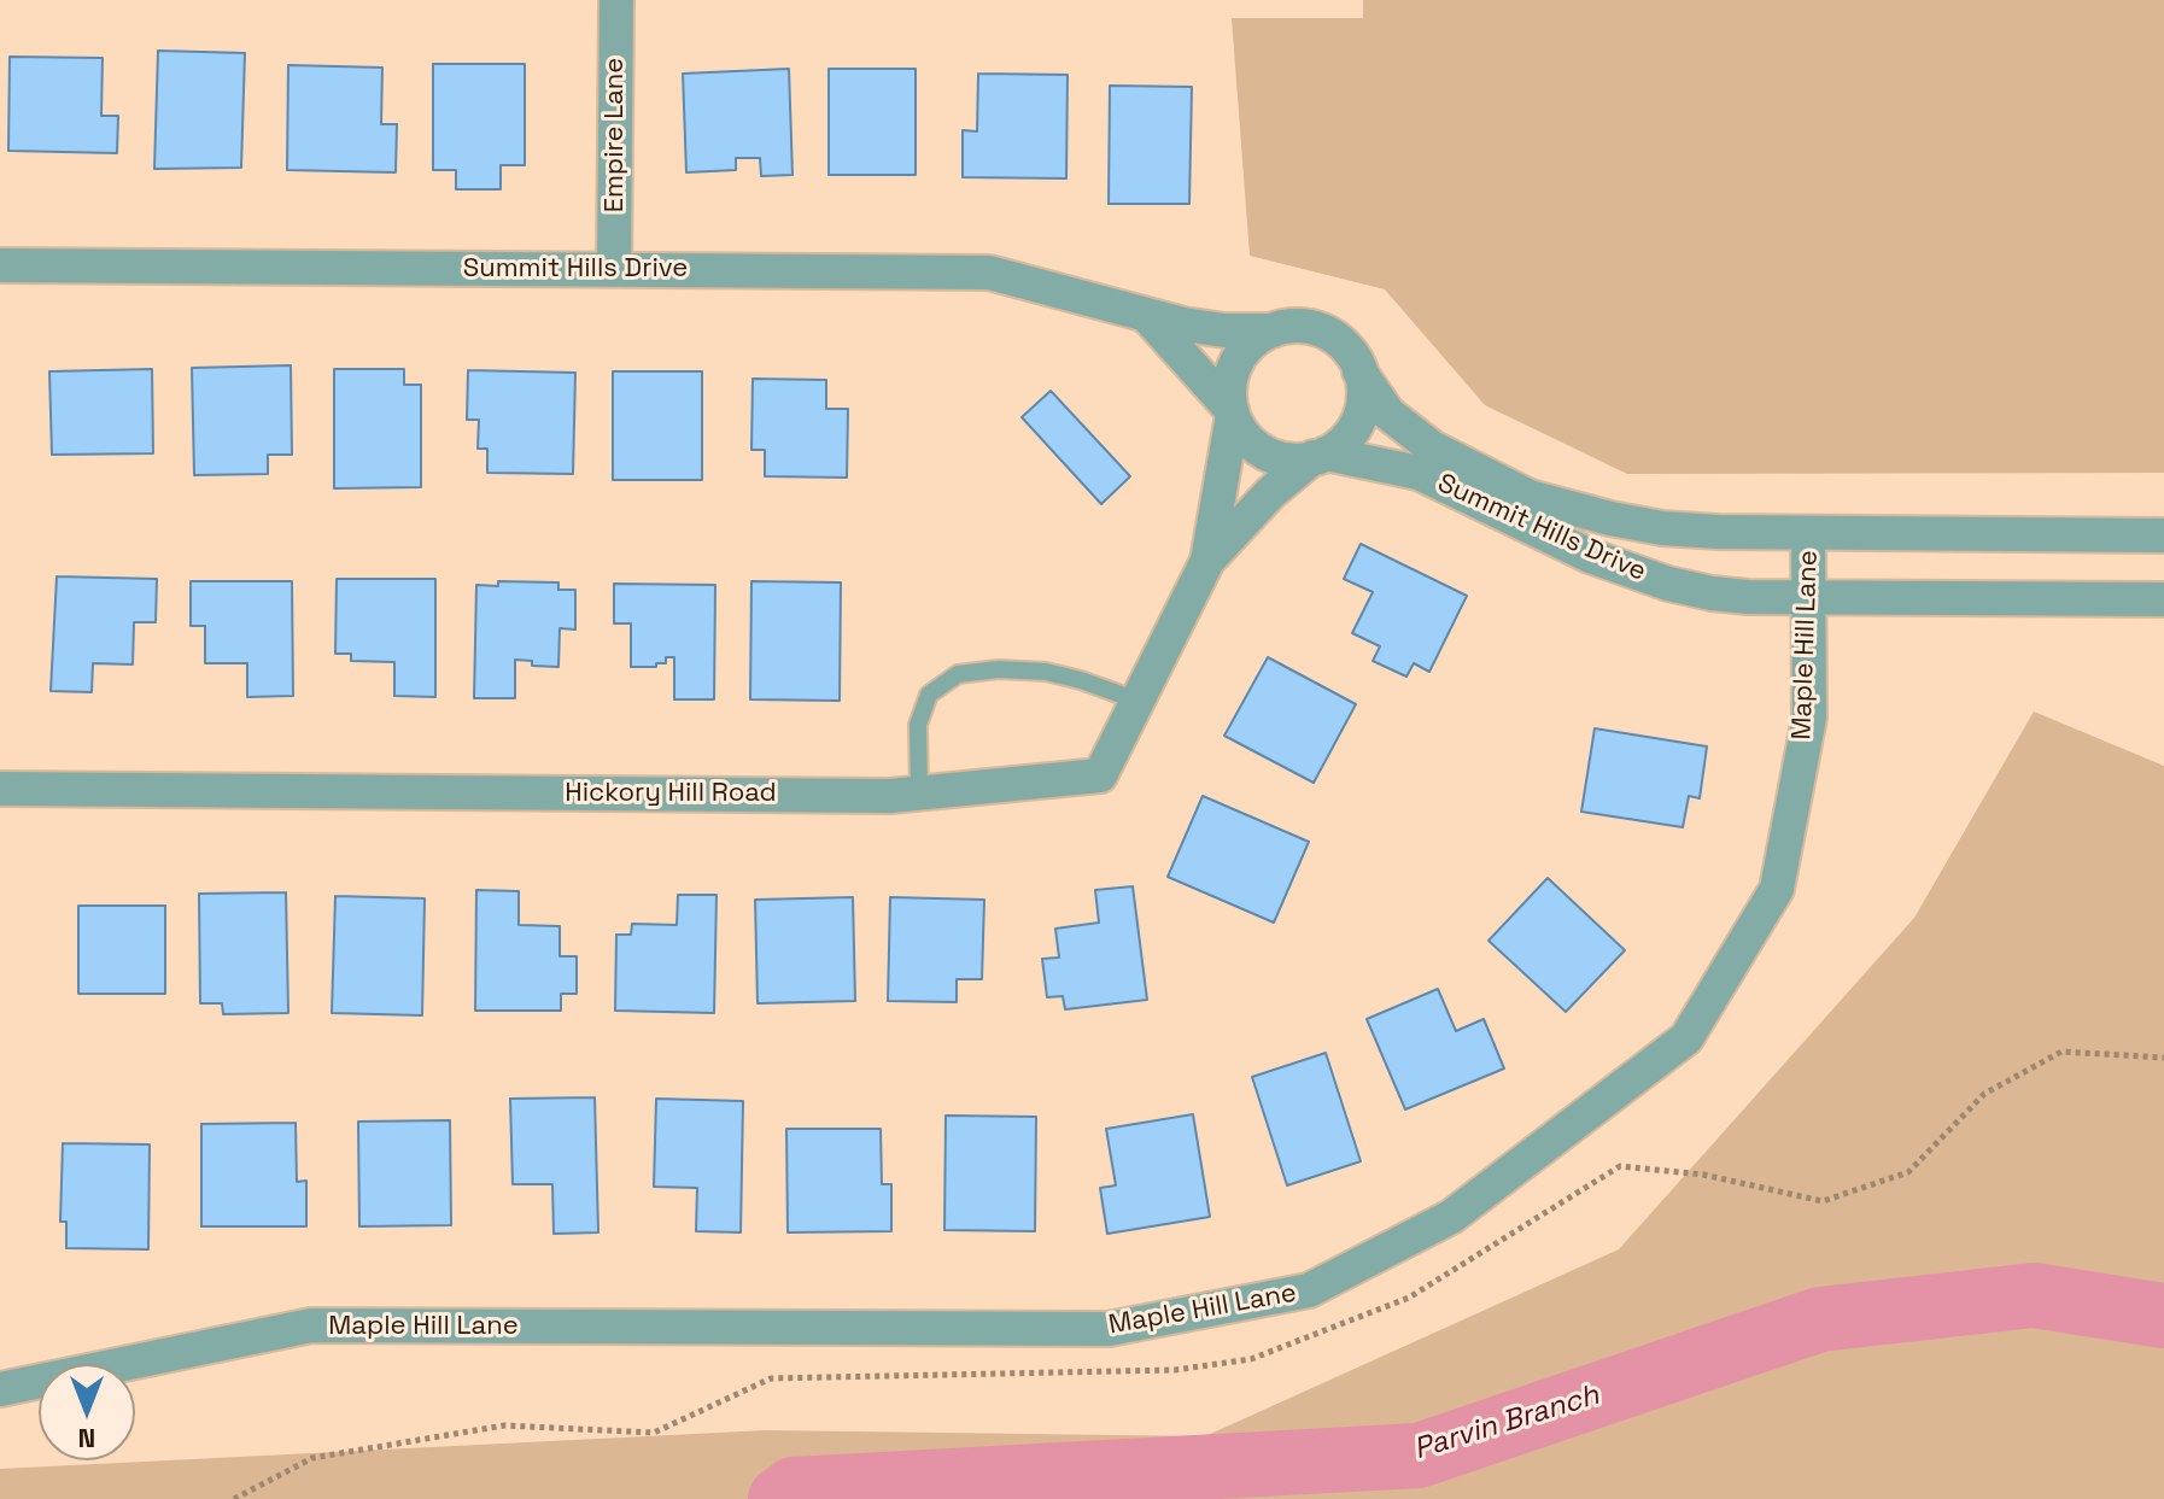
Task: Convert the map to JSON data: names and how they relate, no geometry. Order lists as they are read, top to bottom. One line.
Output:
{"streets":{"street":["Empire Lane","Summit Hills Drive","Maple Hill Lane","Hickory Hill Road"]},"crossings":[["Empire Lane","Summit Hills Drive"],["Summit Hills Drive","Maple Hill Lane"],["Summit Hills Drive","Hickory Hill Road"]],"water":["Parvin Branch"],"north":"bottom"}
